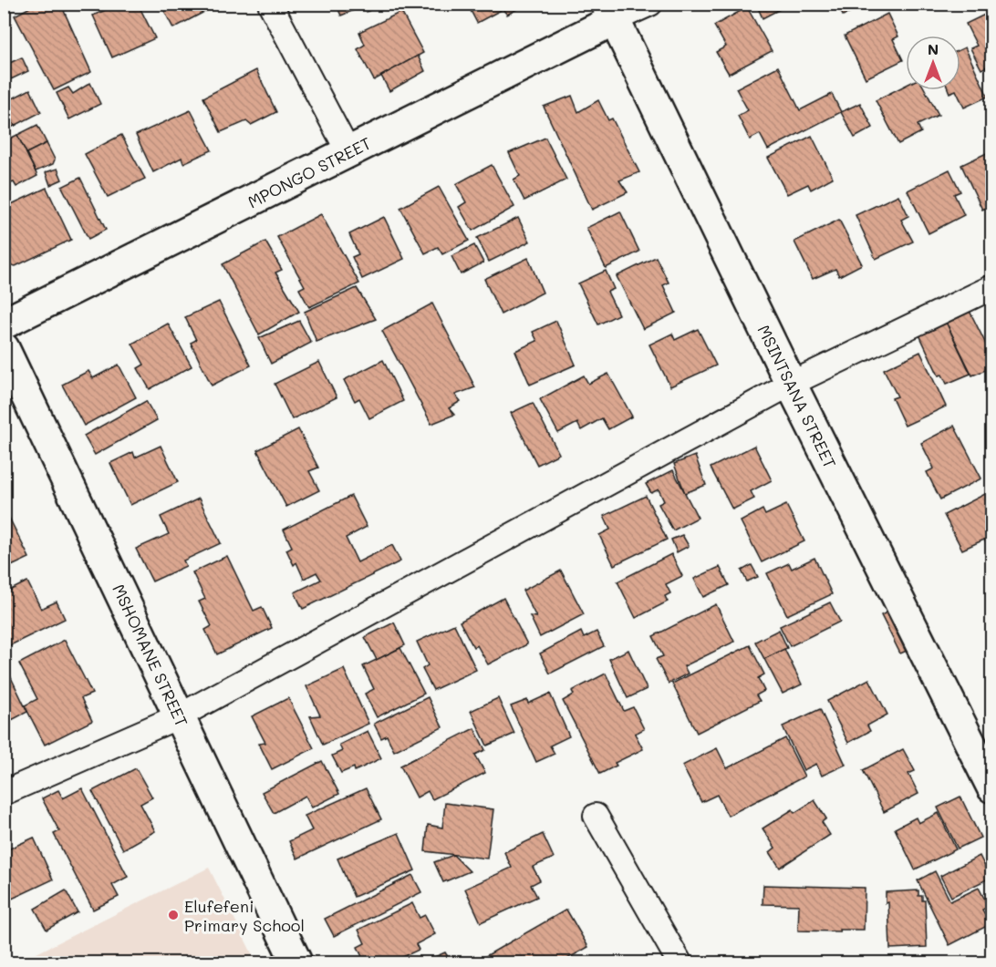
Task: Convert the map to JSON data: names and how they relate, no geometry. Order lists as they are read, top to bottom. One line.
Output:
{"streets":{"street":["MPONGO STREET","MSINTSANA STREET","MSHOMANE STREET"]},"crossings":[["MPONGO STREET","MSINTSANA STREET"]],"places":["Elufefeni Primary School"],"north":"top"}
